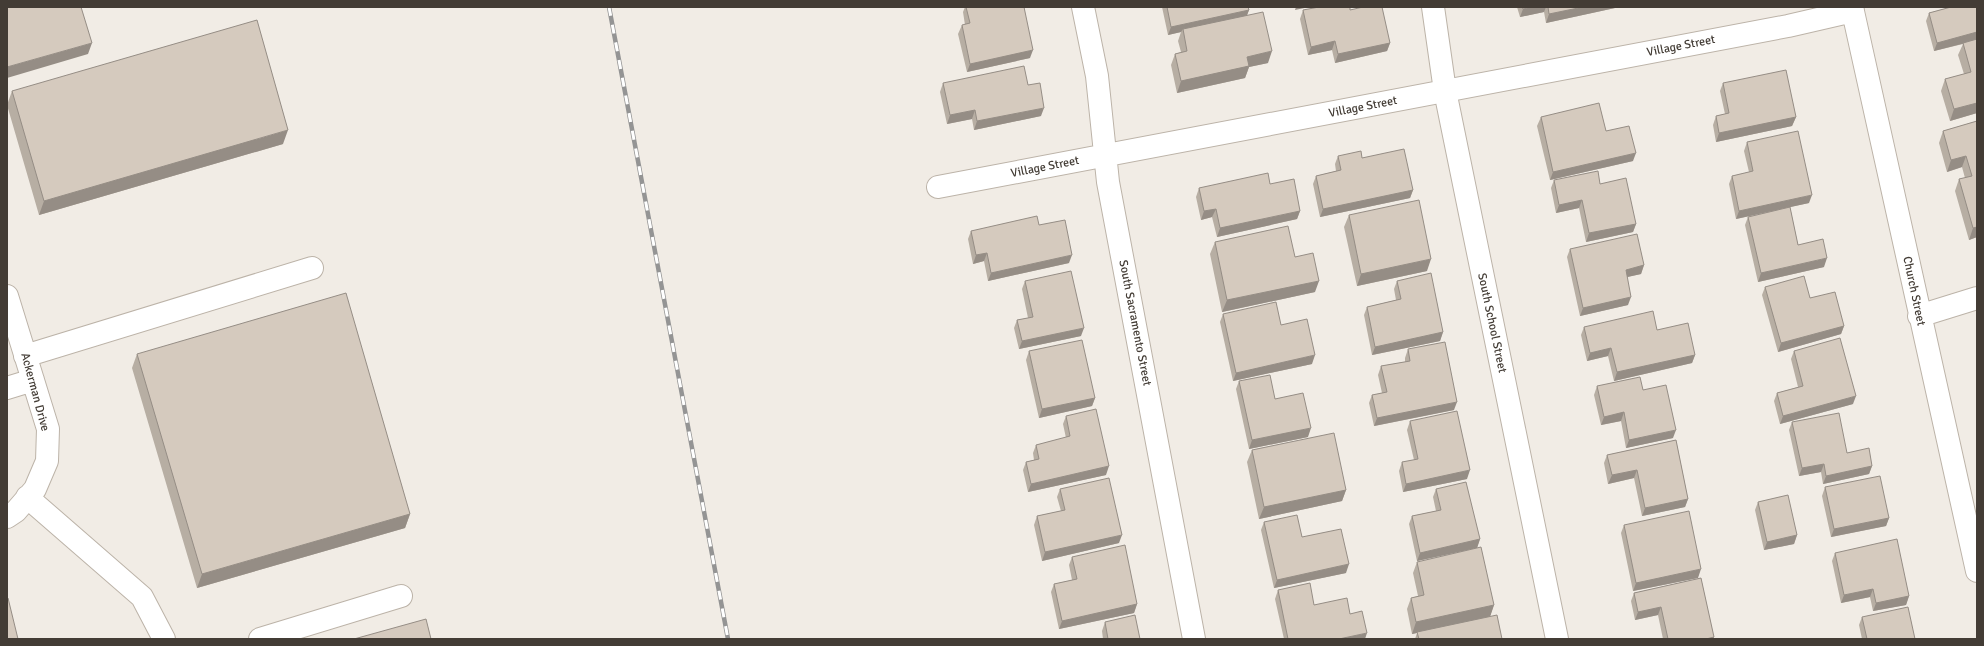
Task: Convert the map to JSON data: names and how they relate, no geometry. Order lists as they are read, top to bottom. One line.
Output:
{"streets":{"street":["Village Street","Church Street","South Sacramento Street","South School Street","Ackerman Drive"]},"crossings":[["Village Street","Church Street"],["Village Street","South Sacramento Street"],["Village Street","South School Street"]]}
